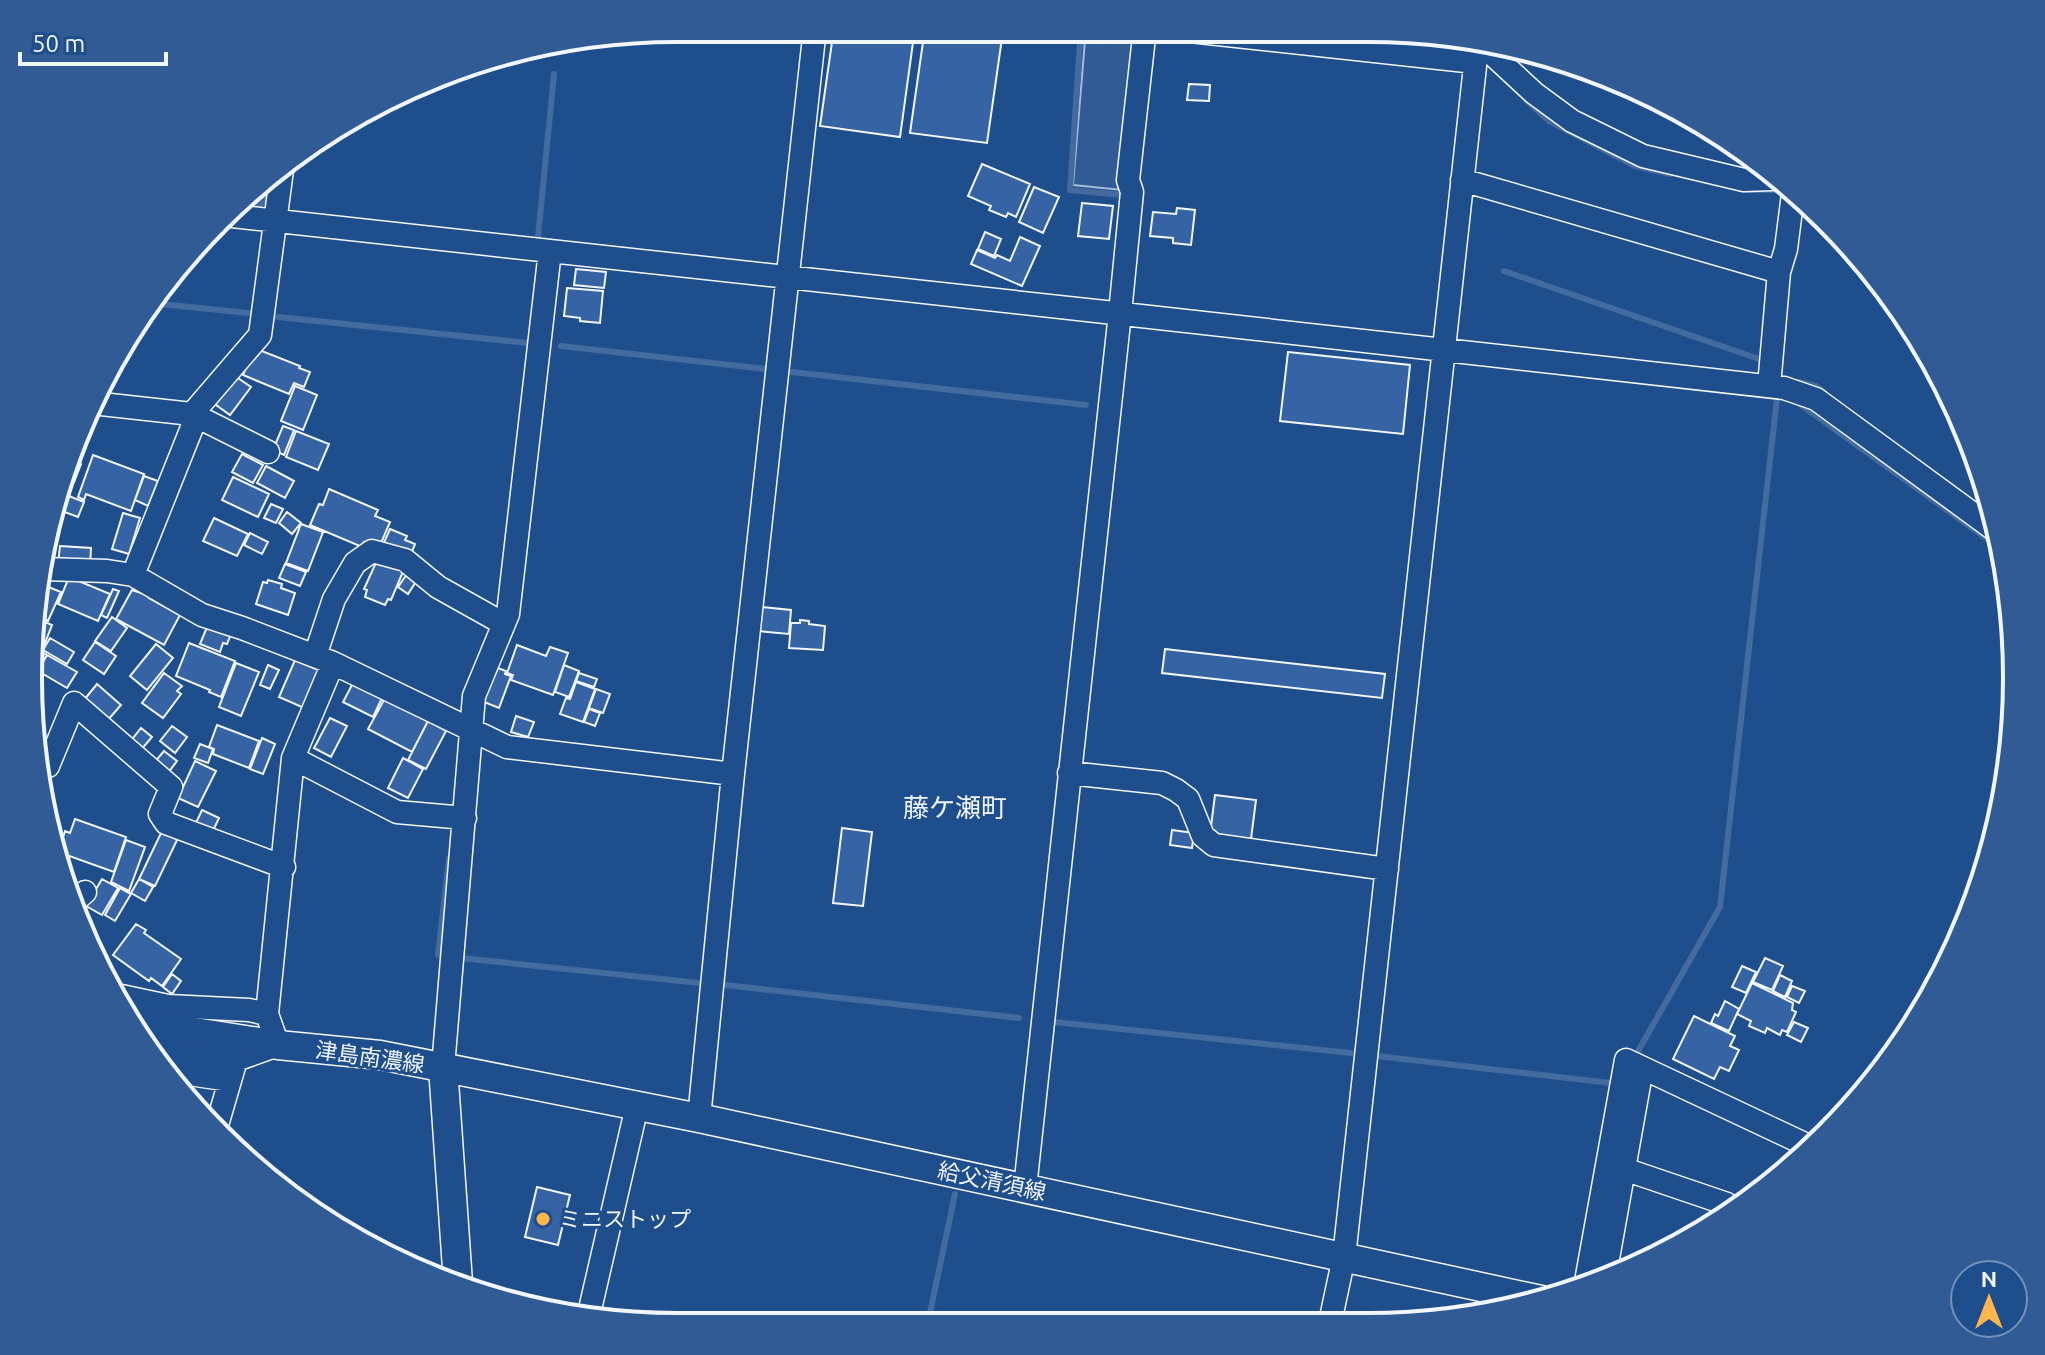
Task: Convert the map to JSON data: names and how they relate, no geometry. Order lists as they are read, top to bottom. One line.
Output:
{"streets":{"main road":["津島南濃線","給父清須線"]},"crossings":[["津島南濃線","給父清須線"]],"districts":["藤ケ瀬町"],"places":["ミニストップ"],"scale_bar":"50 m","north":"top"}
